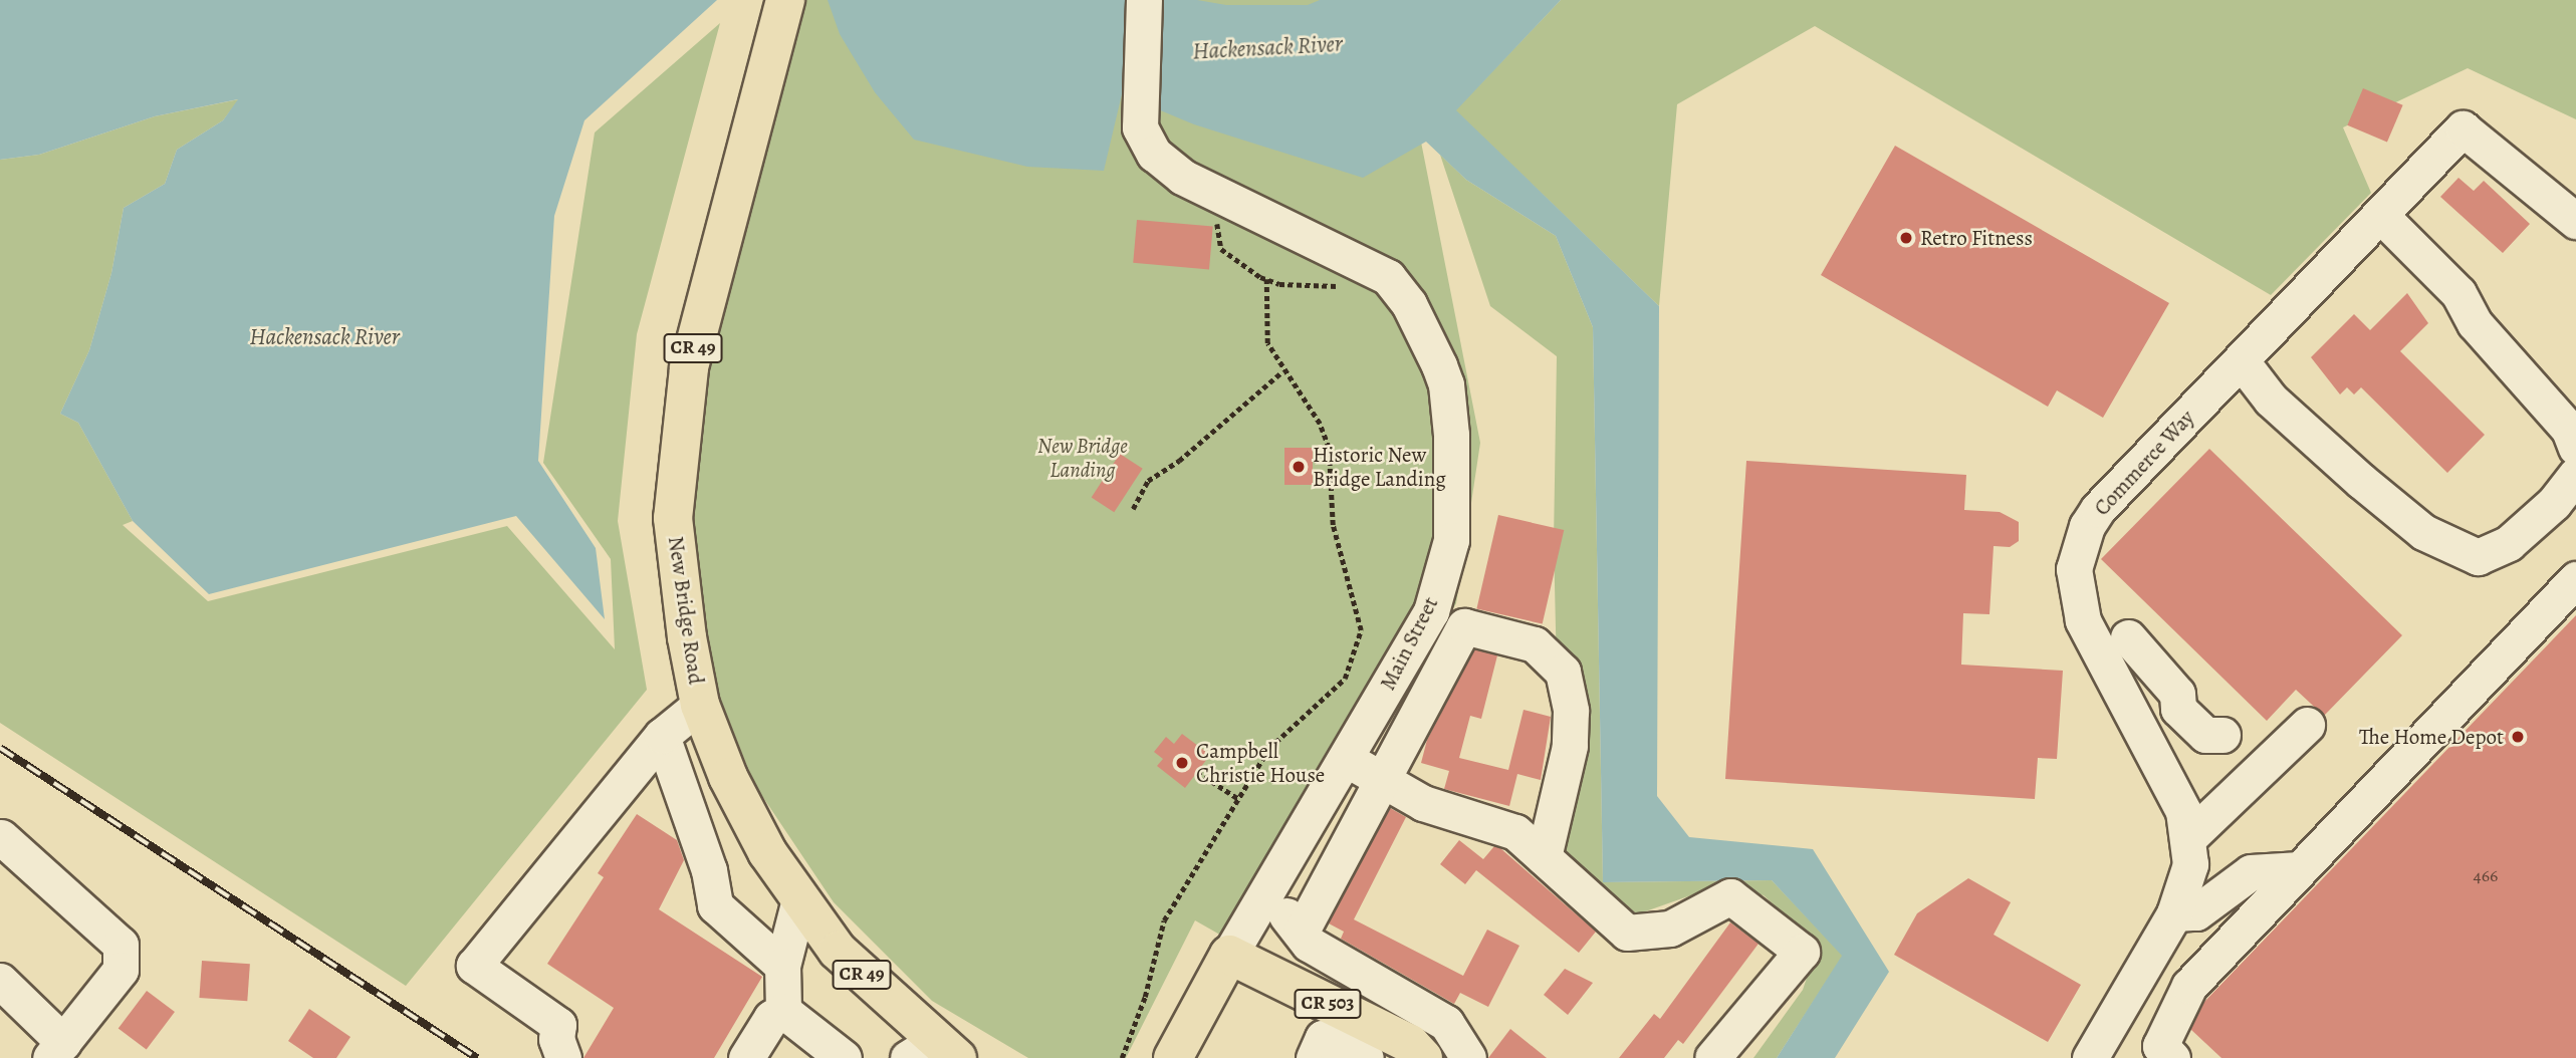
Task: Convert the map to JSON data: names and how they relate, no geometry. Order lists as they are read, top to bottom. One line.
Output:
{"streets":{"main road":["CR 49","New Bridge Road","Main Street","CR 503"],"street":["Commerce Way"]},"crossings":[["Main Street","CR 503"]],"water":["Hackensack River"],"parks":["New Bridge Landing"],"places":["Retro Fitness","Historic New Bridge Landing","The Home Depot","Campbell Christie House"],"house_numbers":["466"]}
